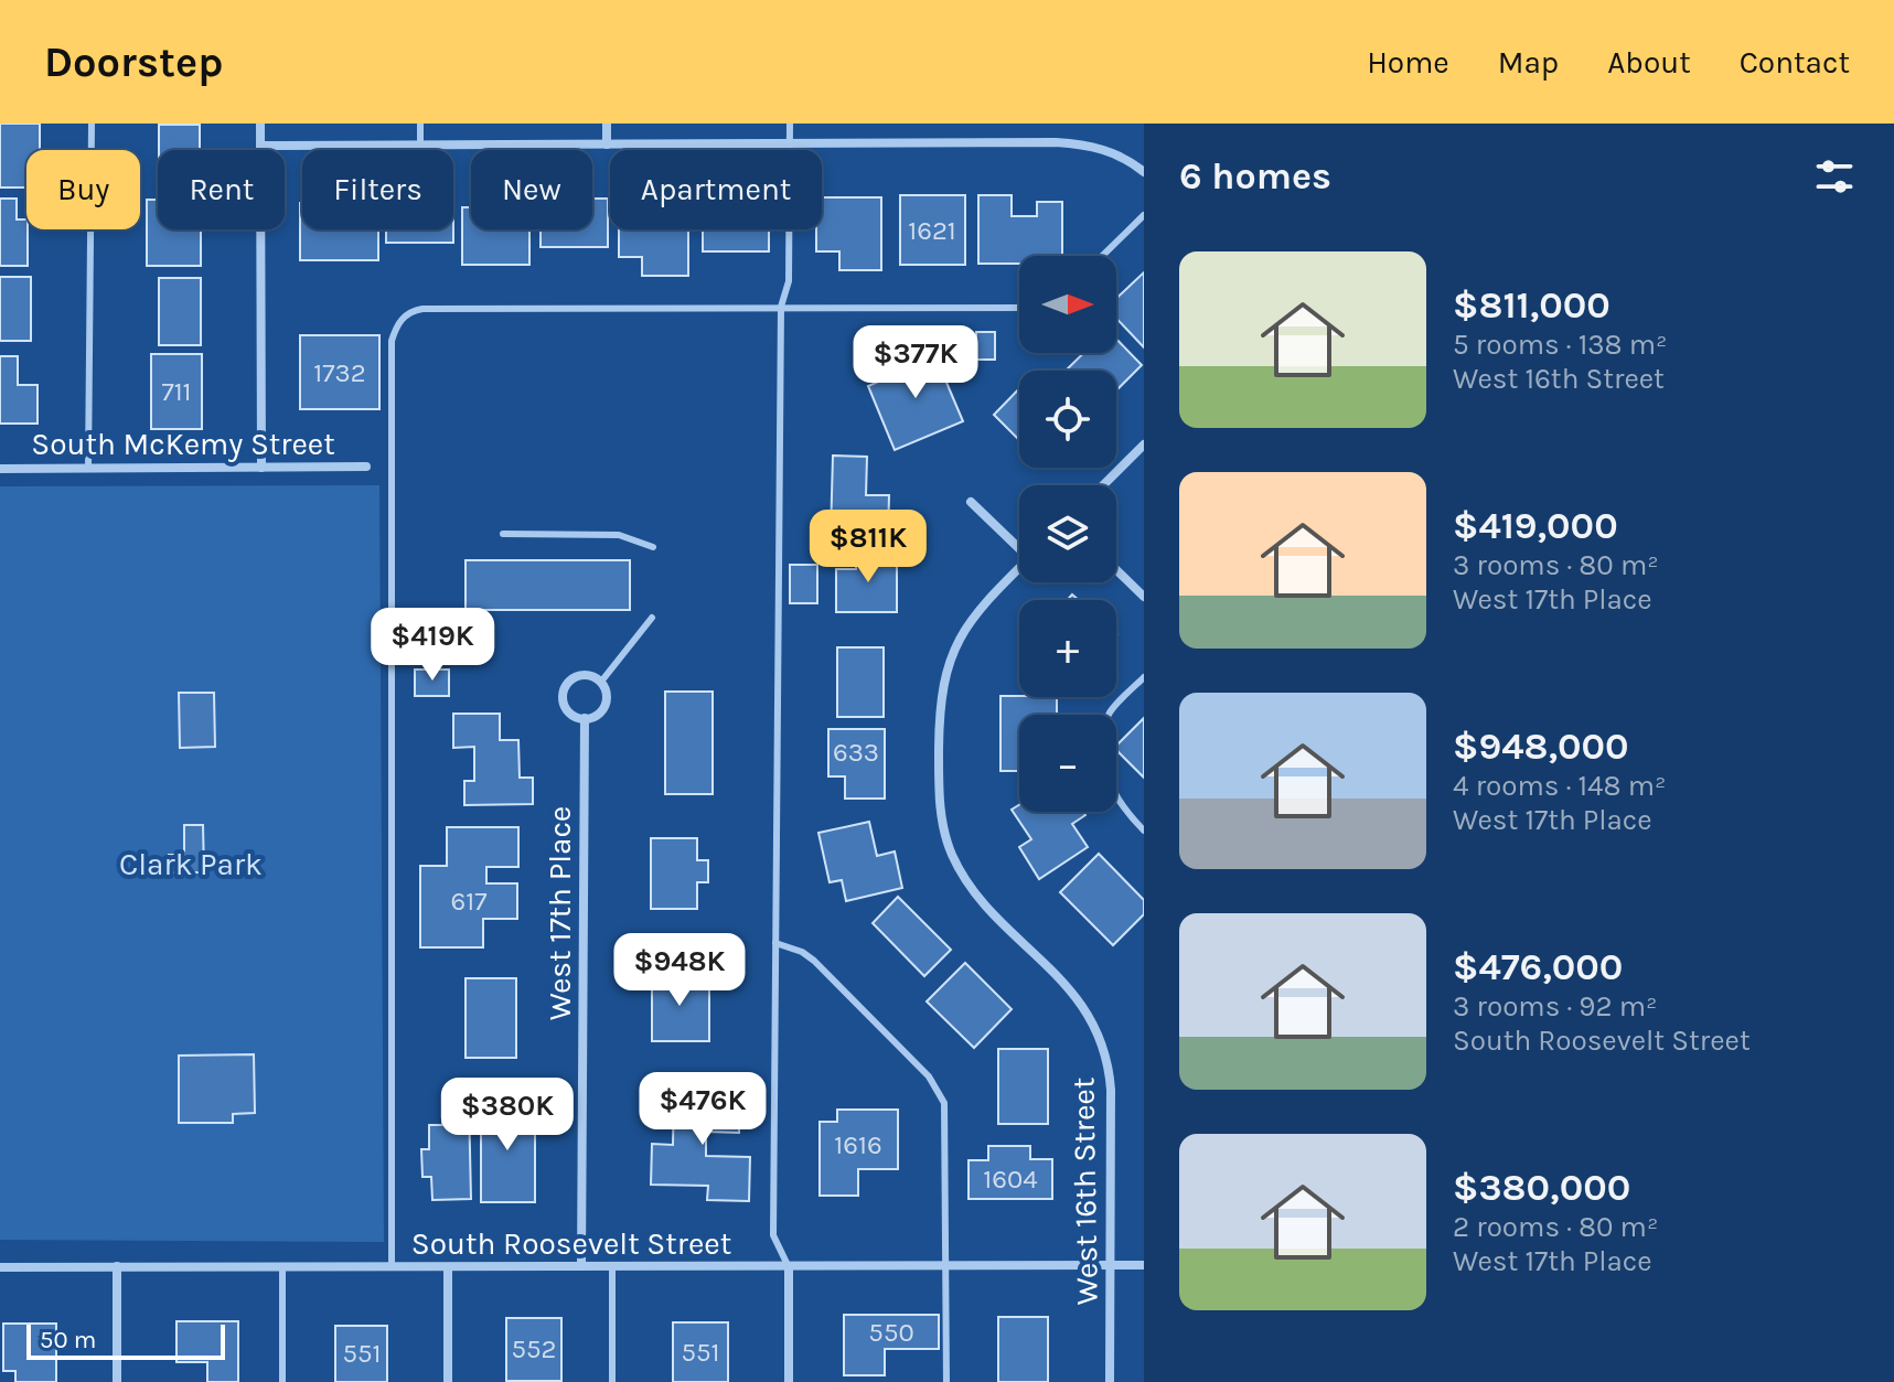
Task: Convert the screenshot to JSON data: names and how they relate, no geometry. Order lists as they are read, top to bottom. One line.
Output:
{"streets":{"street":["South McKemy Street","West 17th Place","West 16th Street","South Roosevelt Street"]},"crossings":[["West 17th Place","South Roosevelt Street"],["West 16th Street","South Roosevelt Street"]],"parks":["Clark Park"],"house_numbers":["1621","1732","711","633","617","1616","1604","550","552","551","551"],"scale_bar":"50 m","north":"right","page":{"header":"Doorstep","nav":["Home","Map","About","Contact"],"heading":"6 homes","chip":["Buy","Rent","Filters","New","Apartment"],"list":[{"name":"$811,000","note":"5 rooms · 138 m² · West 16th Street"},{"name":"$419,000","note":"3 rooms · 80 m² · West 17th Place"},{"name":"$948,000","note":"4 rooms · 148 m² · West 17th Place"},{"name":"$476,000","note":"3 rooms · 92 m² · South Roosevelt Street"},{"name":"$380,000","note":"2 rooms · 80 m² · West 17th Place"}],"map_buttons":["+","−"],"price":["$377K","$811K","$419K","$948K","$476K","$380K"],"scale":"50 m"}}
